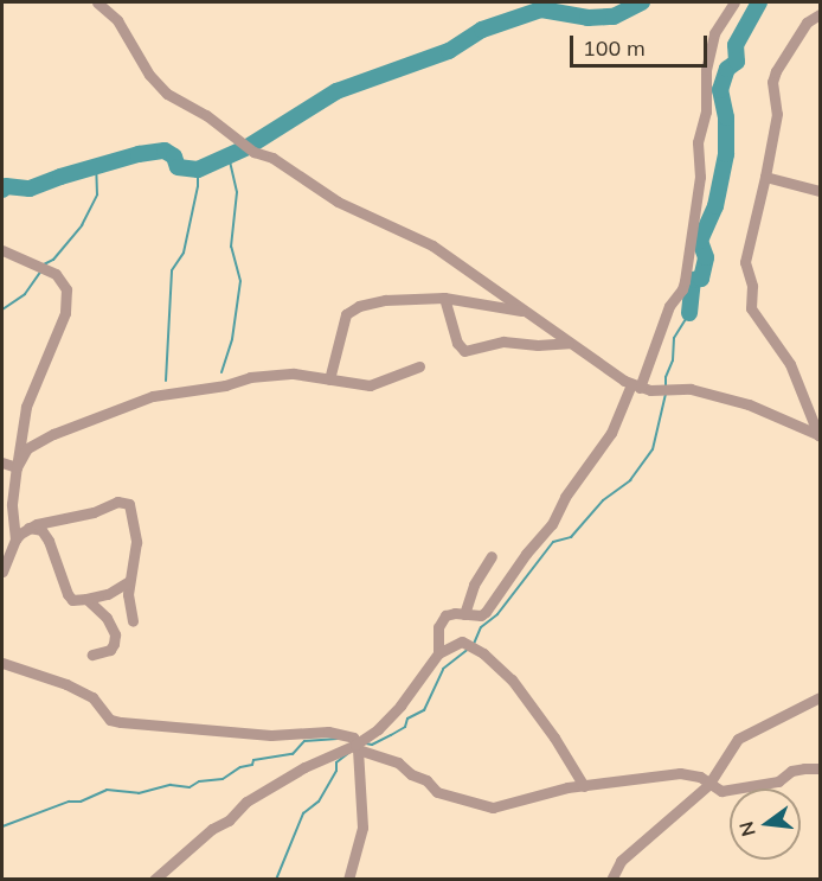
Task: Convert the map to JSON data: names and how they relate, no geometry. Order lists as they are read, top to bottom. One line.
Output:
{"scale_bar":"100 m","north":"left"}
